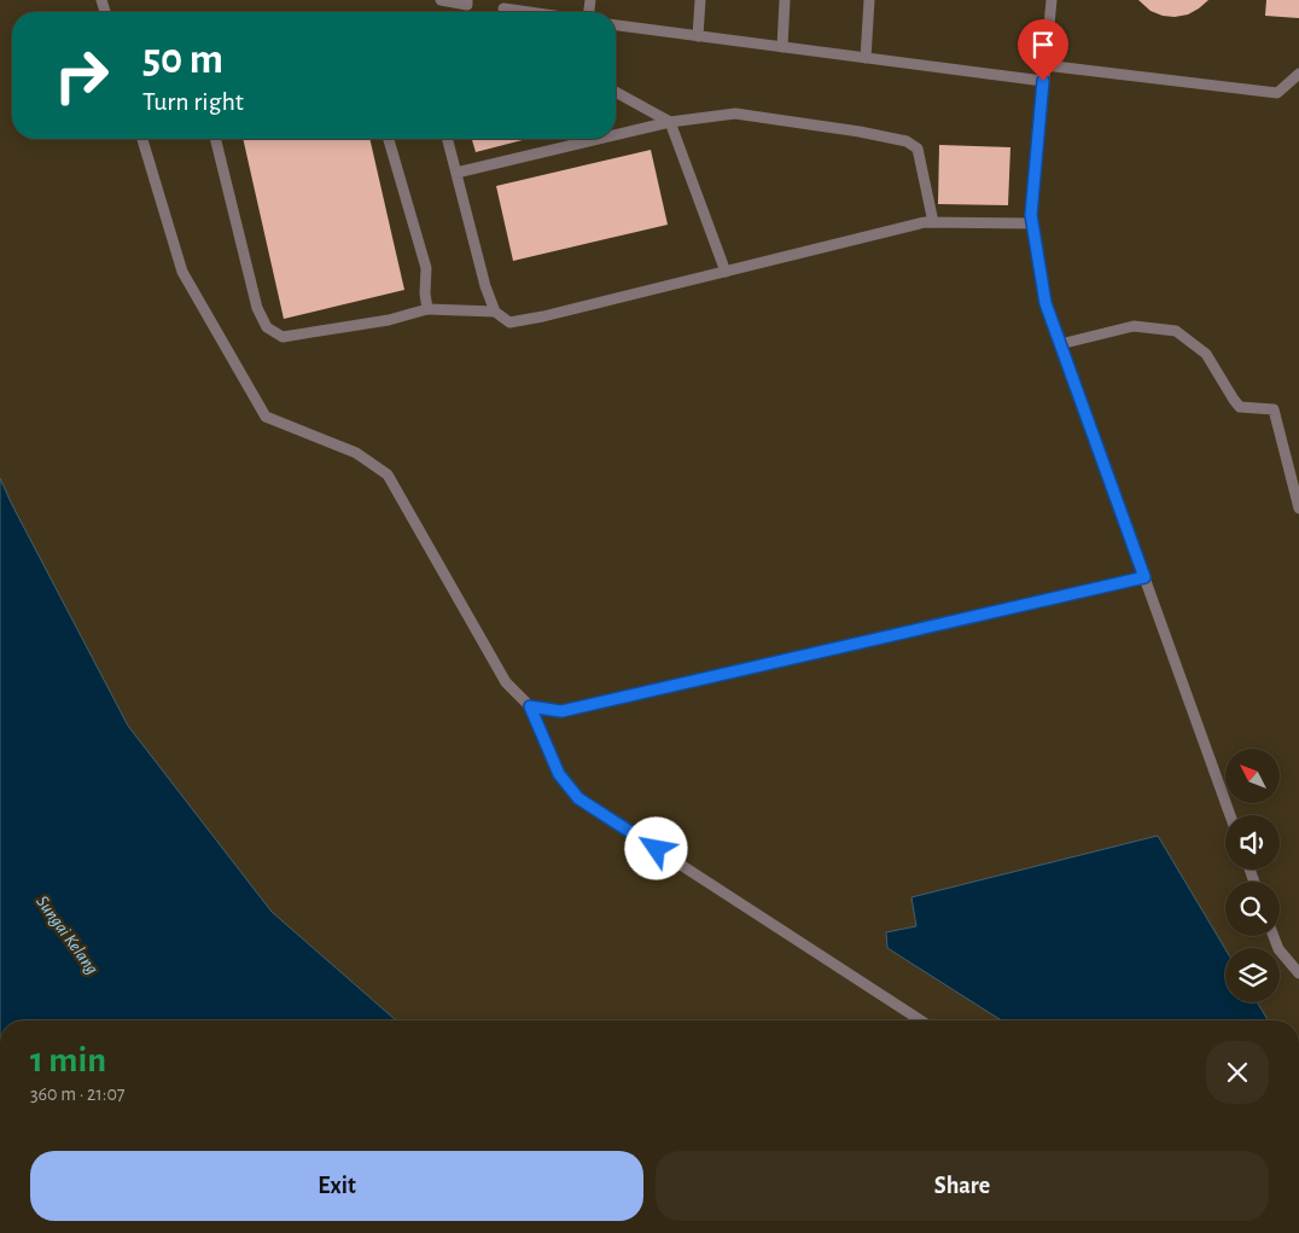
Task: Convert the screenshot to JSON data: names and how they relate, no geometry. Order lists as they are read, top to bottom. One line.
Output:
{"water":["Sungai Kelang"],"north":"top left","page":{"turn":["50 m","Turn right"],"heading":["1 min","360 m · 21:07"],"buttons":["Exit","Share"]}}
